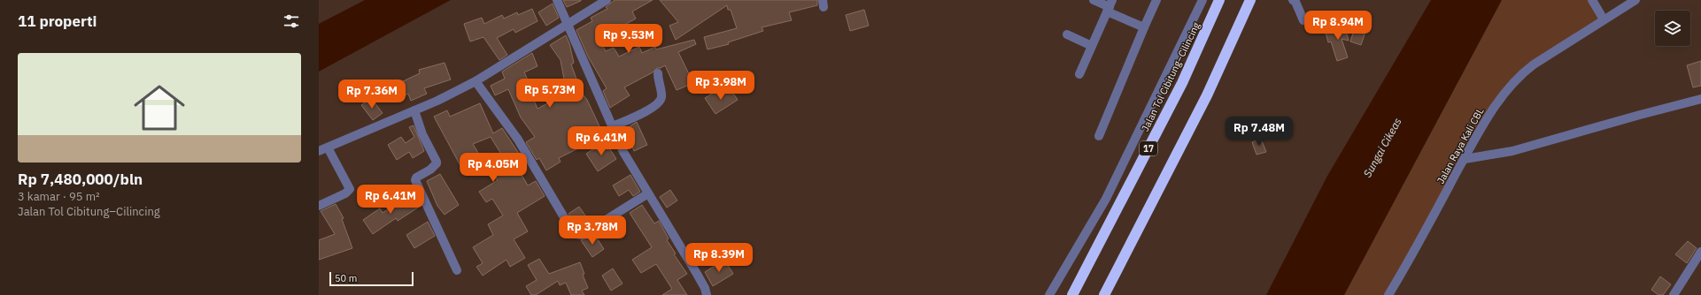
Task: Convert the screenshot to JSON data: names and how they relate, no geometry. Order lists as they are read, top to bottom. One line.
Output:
{"streets":{"highway":["Jalan Tol Cibitung–Cilincing","17"],"street":["Jalan Raya Kali CBL"]},"water":["Sungai Cikeas"],"scale_bar":"50 m","page":{"heading":"11 properti","price":["Rp 8.94M","Rp 9.53M","Rp 3.98M","Rp 5.73M","Rp 7.36M","Rp 7.48M","Rp 6.41M","Rp 4.05M","Rp 6.41M","Rp 3.78M","Rp 8.39M"],"list":[{"name":"Rp 7,480,000/bln","note":"3 kamar · 95 m² · Jalan Tol Cibitung–Cilincing"}],"scale":"50 m"}}
